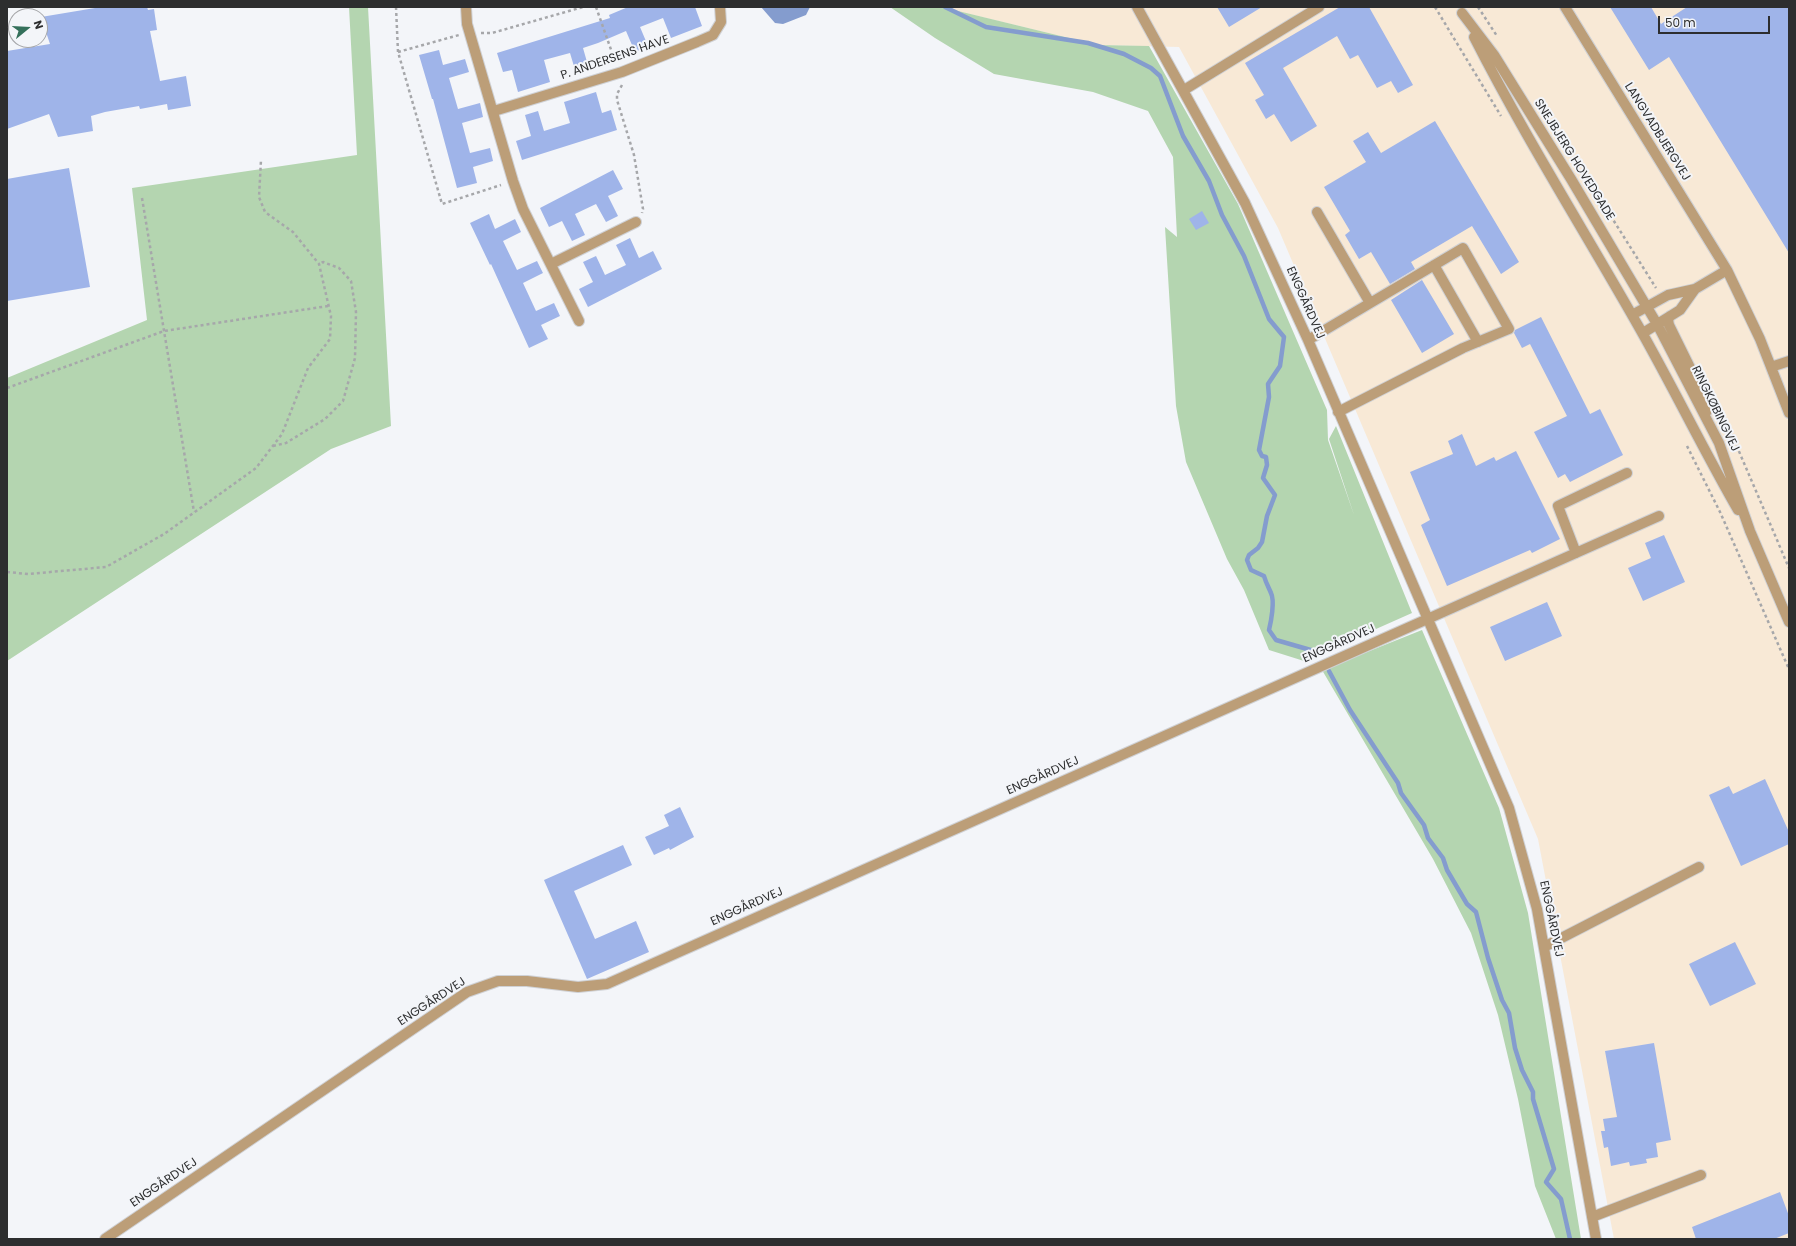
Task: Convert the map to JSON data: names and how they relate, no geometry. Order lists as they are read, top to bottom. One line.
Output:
{"streets":{"street":["P. ANDERSENS HAVE","LANGVADBJERGVEJ","SNEJBJERG HOVEDGADE","ENGGÅRDVEJ","RINGKØBINGVEJ"]},"crossings":[["SNEJBJERG HOVEDGADE","RINGKØBINGVEJ"]],"scale_bar":"50 m","north":"right"}
